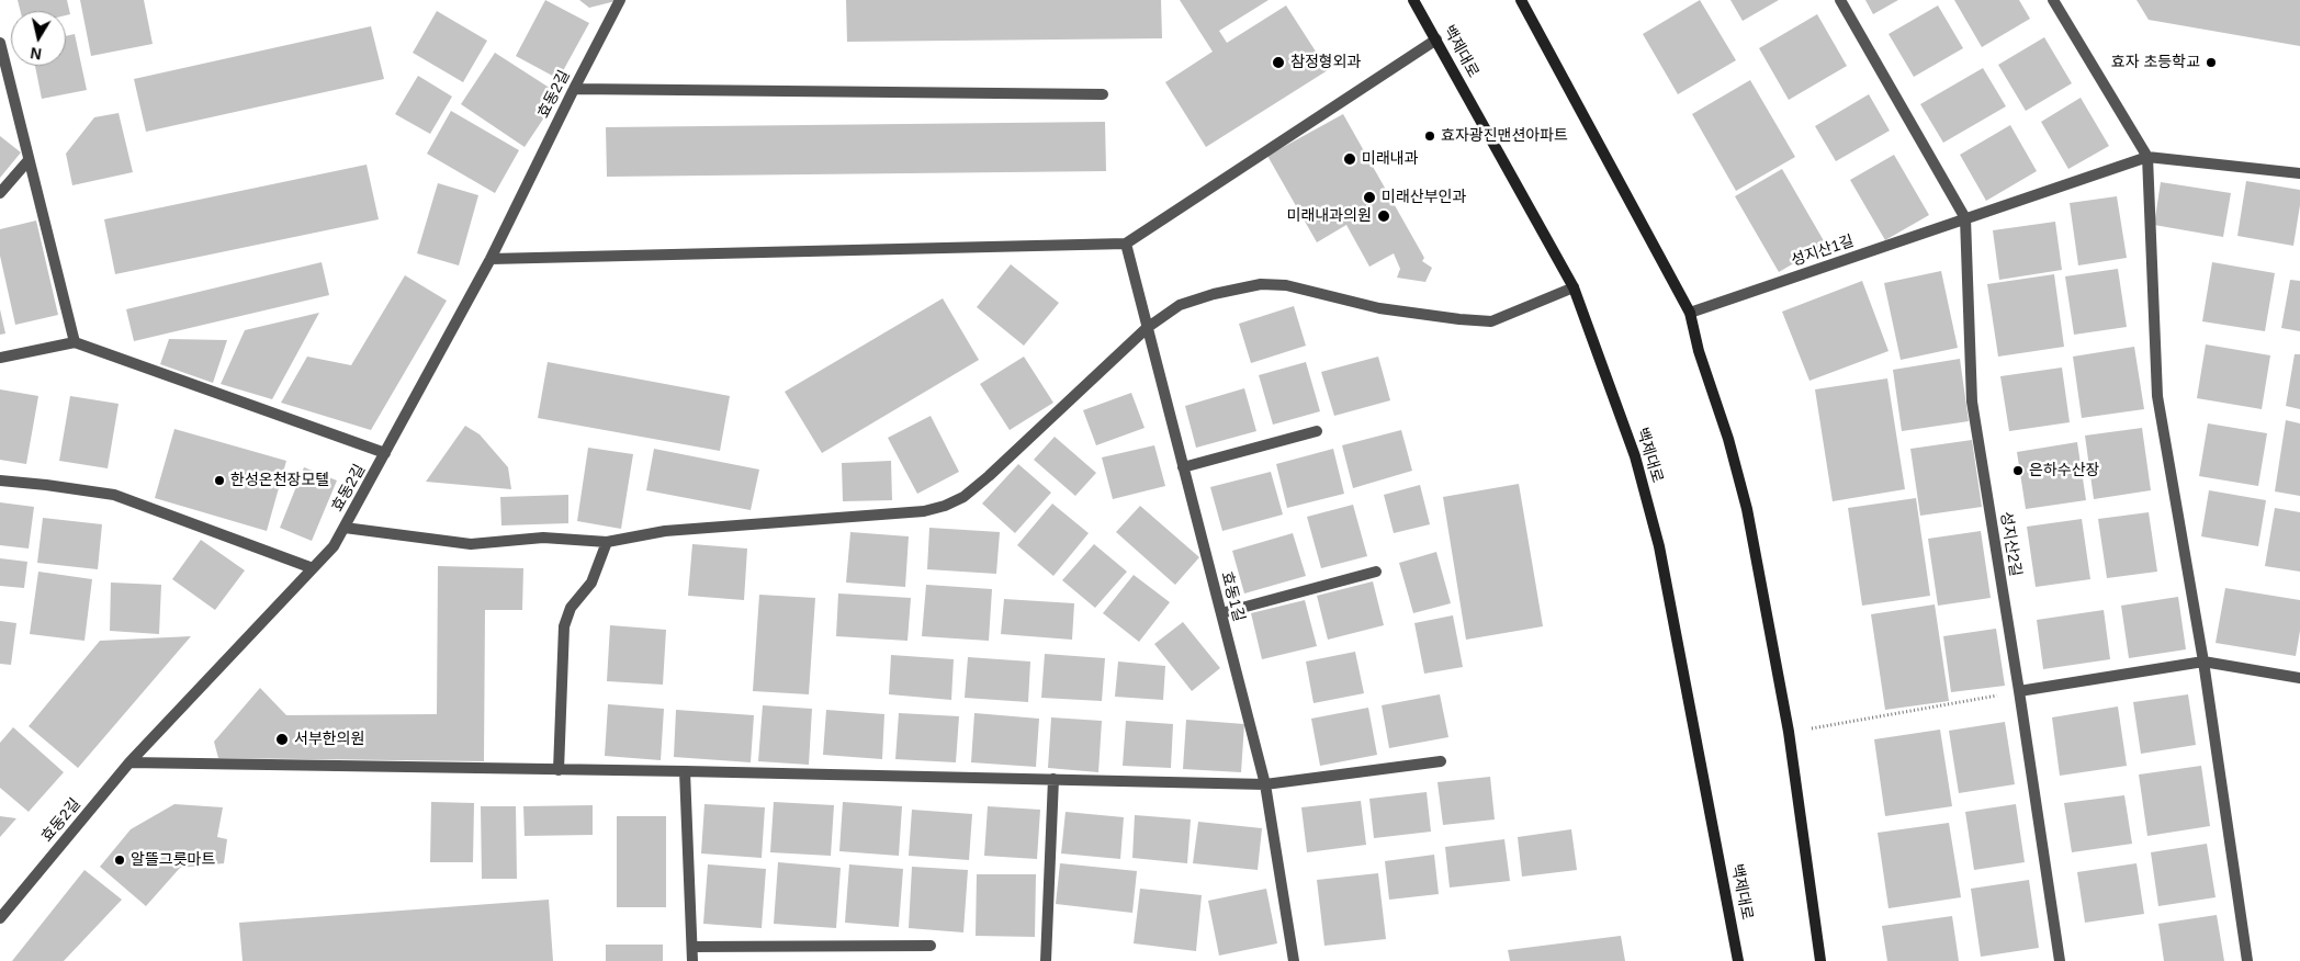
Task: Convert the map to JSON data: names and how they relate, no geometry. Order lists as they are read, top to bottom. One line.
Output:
{"streets":{"street":["백제대로","효동2길","성지산1길","성지산2길","효동1길"]},"crossings":[["성지산1길","성지산2길"]],"places":["참정형외과","효자 초등학교","효자광진맨션아파트","미래내과","미래산부인과","미래내과의원","은하수산장","한성온천장모텔","서부한의원","알뜰그릇마트"],"north":"bottom"}
